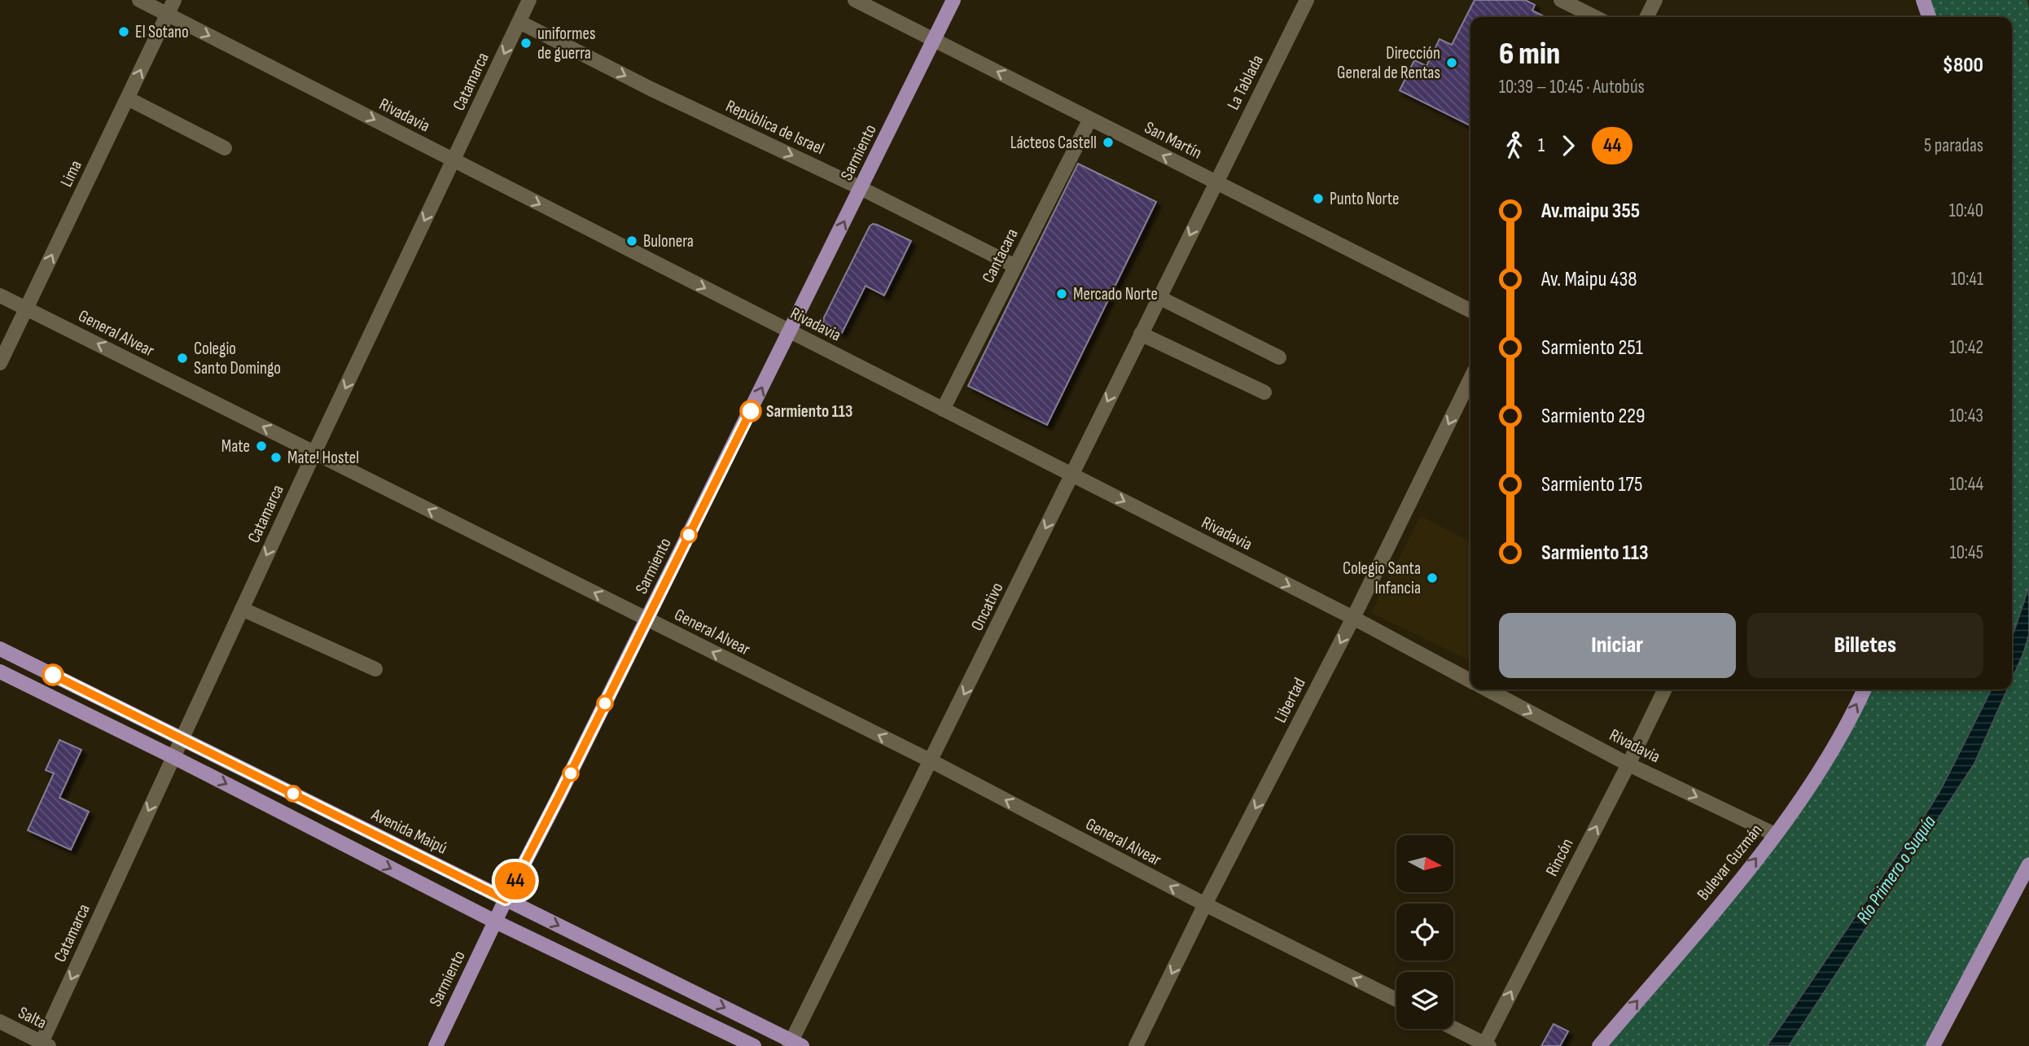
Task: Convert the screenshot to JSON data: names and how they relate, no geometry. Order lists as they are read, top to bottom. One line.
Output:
{"streets":{"main road":["Sarmiento","Avenida Maipú","Bulevar Guzmán"],"street":["Catamarca","La Tablada","Rivadavia","República de Israel","San Martín","Lima","Cantacara","General Alvear","Oncativo","Libertad","Rincón","Salta"]},"crossings":[["Catamarca","Rivadavia"],["Catamarca","República de Israel"],["Catamarca","General Alvear"],["Catamarca","Avenida Maipú"],["Catamarca","Salta"],["La Tablada","San Martín"],["La Tablada","Oncativo"],["Rivadavia","Sarmiento"],["Rivadavia","Lima"],["Rivadavia","Cantacara"],["Rivadavia","Oncativo"],["Rivadavia","Libertad"],["Rivadavia","Rincón"],["Rivadavia","Bulevar Guzmán"],["República de Israel","Sarmiento"],["República de Israel","Cantacara"],["San Martín","Sarmiento"],["San Martín","Cantacara"],["San Martín","Oncativo"],["Sarmiento","General Alvear"],["Sarmiento","Avenida Maipú"],["Lima","General Alvear"],["General Alvear","Oncativo"],["General Alvear","Libertad"],["Oncativo","Avenida Maipú"]],"one_way":["Catamarca","Rivadavia","República de Israel","San Martín","Sarmiento","Lima","General Alvear","Oncativo","Libertad","Rincón","Bulevar Guzmán"],"water":["Río Primero o Suquía"],"places":["El Sotano","uniformes de guerra","Dirección General de Rentas","Lácteos Castell","Punto Norte","Bulonera","Mercado Norte","Colegio Santo Domingo","Sarmiento 113","Mate","Mate! Hostel","Colegio Santa Infancia"],"lines":["bus line 44"],"north":"right","page":{"on_map":"44","heading":["6 min","10:39 – 10:45 · Autobús","$800"],"legs":["1","44","5 paradas"],"list":[{"name":"Av.maipu 355","value":"10:40"},{"name":"Av. Maipu 438","value":"10:41"},{"name":"Sarmiento 251","value":"10:42"},{"name":"Sarmiento 229","value":"10:43"},{"name":"Sarmiento 175","value":"10:44"},{"name":"Sarmiento 113","value":"10:45"}],"buttons":["Iniciar","Billetes"]}}
